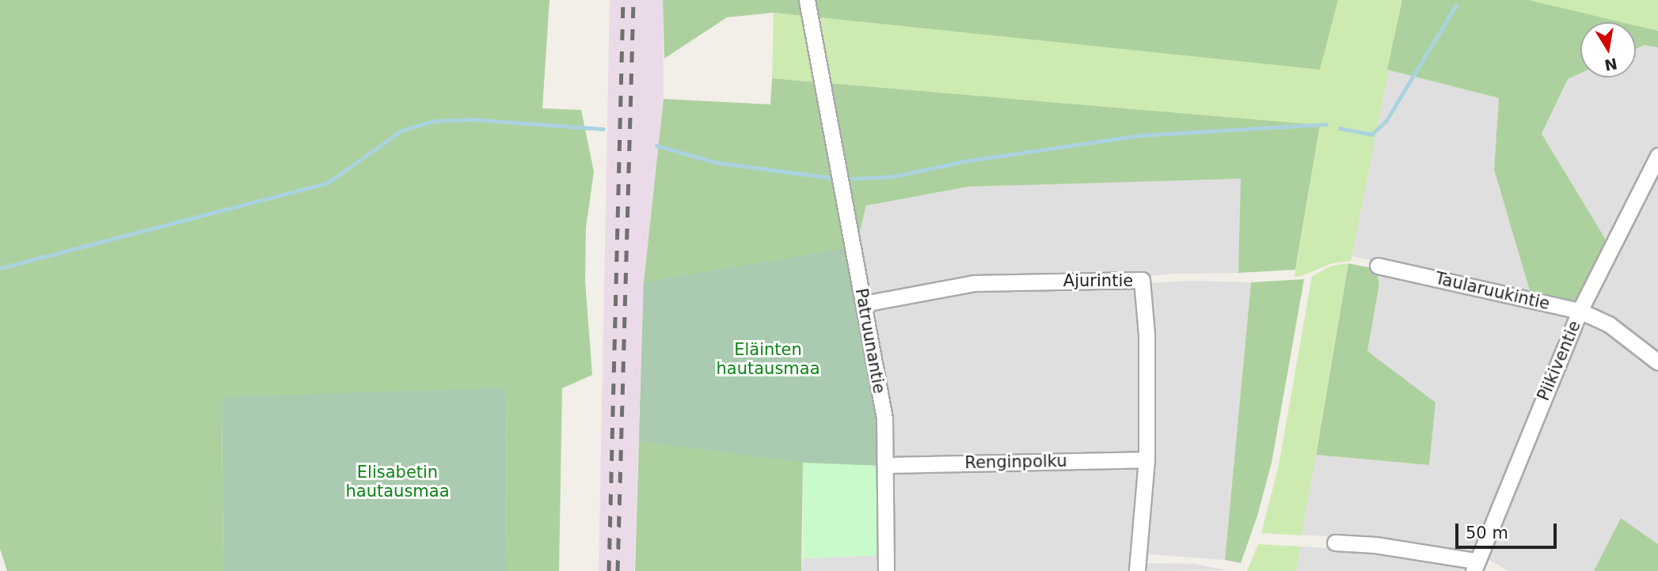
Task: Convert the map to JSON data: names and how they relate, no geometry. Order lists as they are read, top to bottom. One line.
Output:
{"streets":{"street":["Ajurintie","Taularuukintie","Patruunantie","Piikiventie","Renginpolku"]},"crossings":[["Ajurintie","Patruunantie"],["Ajurintie","Renginpolku"],["Taularuukintie","Piikiventie"],["Patruunantie","Renginpolku"]],"parks":["Eläinten hautausmaa","Elisabetin hautausmaa"],"scale_bar":"50 m","north":"bottom"}
